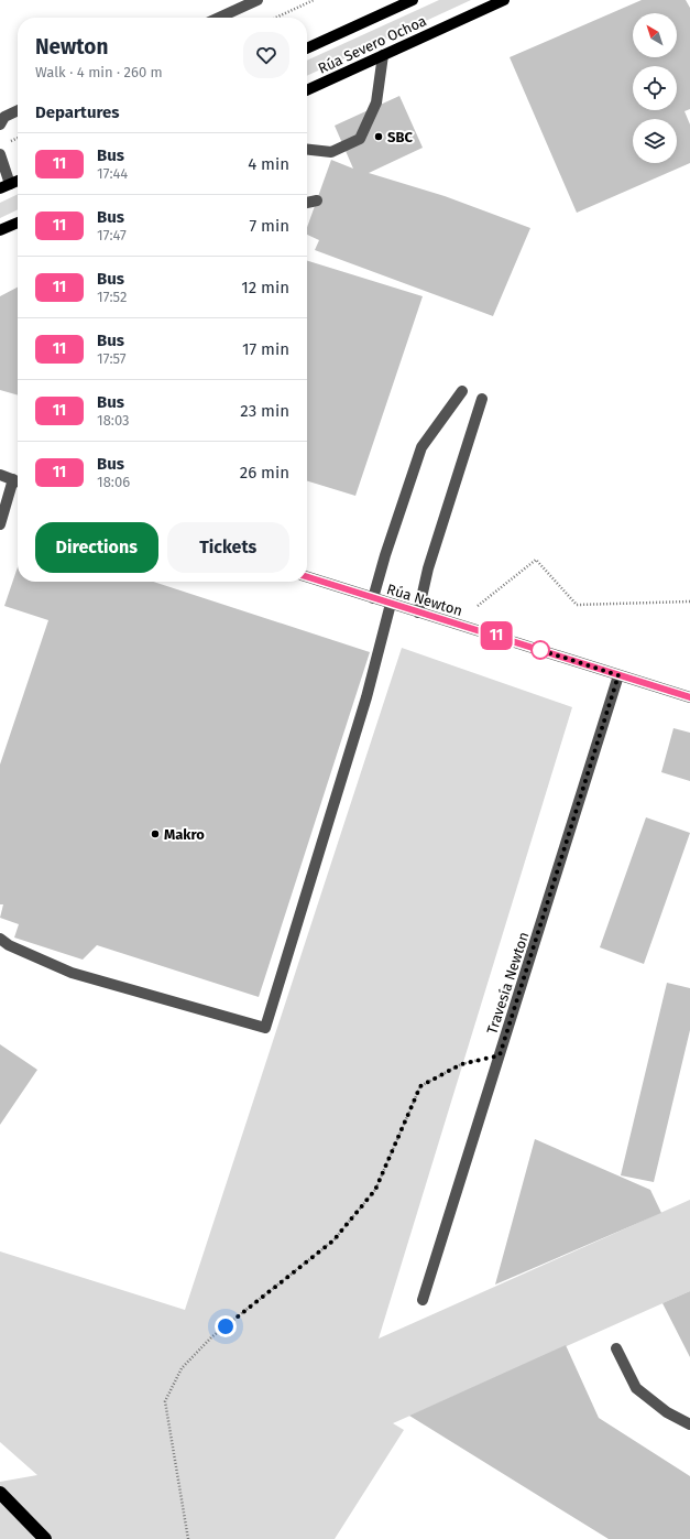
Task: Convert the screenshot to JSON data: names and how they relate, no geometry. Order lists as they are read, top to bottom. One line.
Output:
{"streets":{"main road":["Rúa Severo Ochoa"],"street":["Rúa Newton","Travesía Newton"]},"crossings":[["Rúa Newton","Travesía Newton"]],"places":["SBC","Makro"],"lines":["bus line 11"],"north":"top left","page":{"on_map":"11","heading":[["Newton","Walk · 4 min · 260 m"],"Departures"],"list":[{"mark":"11","name":"Bus","note":"17:44","value":"4 min"},{"mark":"11","name":"Bus","note":"17:47","value":"7 min"},{"mark":"11","name":"Bus","note":"17:52","value":"12 min"},{"mark":"11","name":"Bus","note":"17:57","value":"17 min"},{"mark":"11","name":"Bus","note":"18:03","value":"23 min"},{"mark":"11","name":"Bus","note":"18:06","value":"26 min"}],"buttons":["Directions","Tickets"]}}
